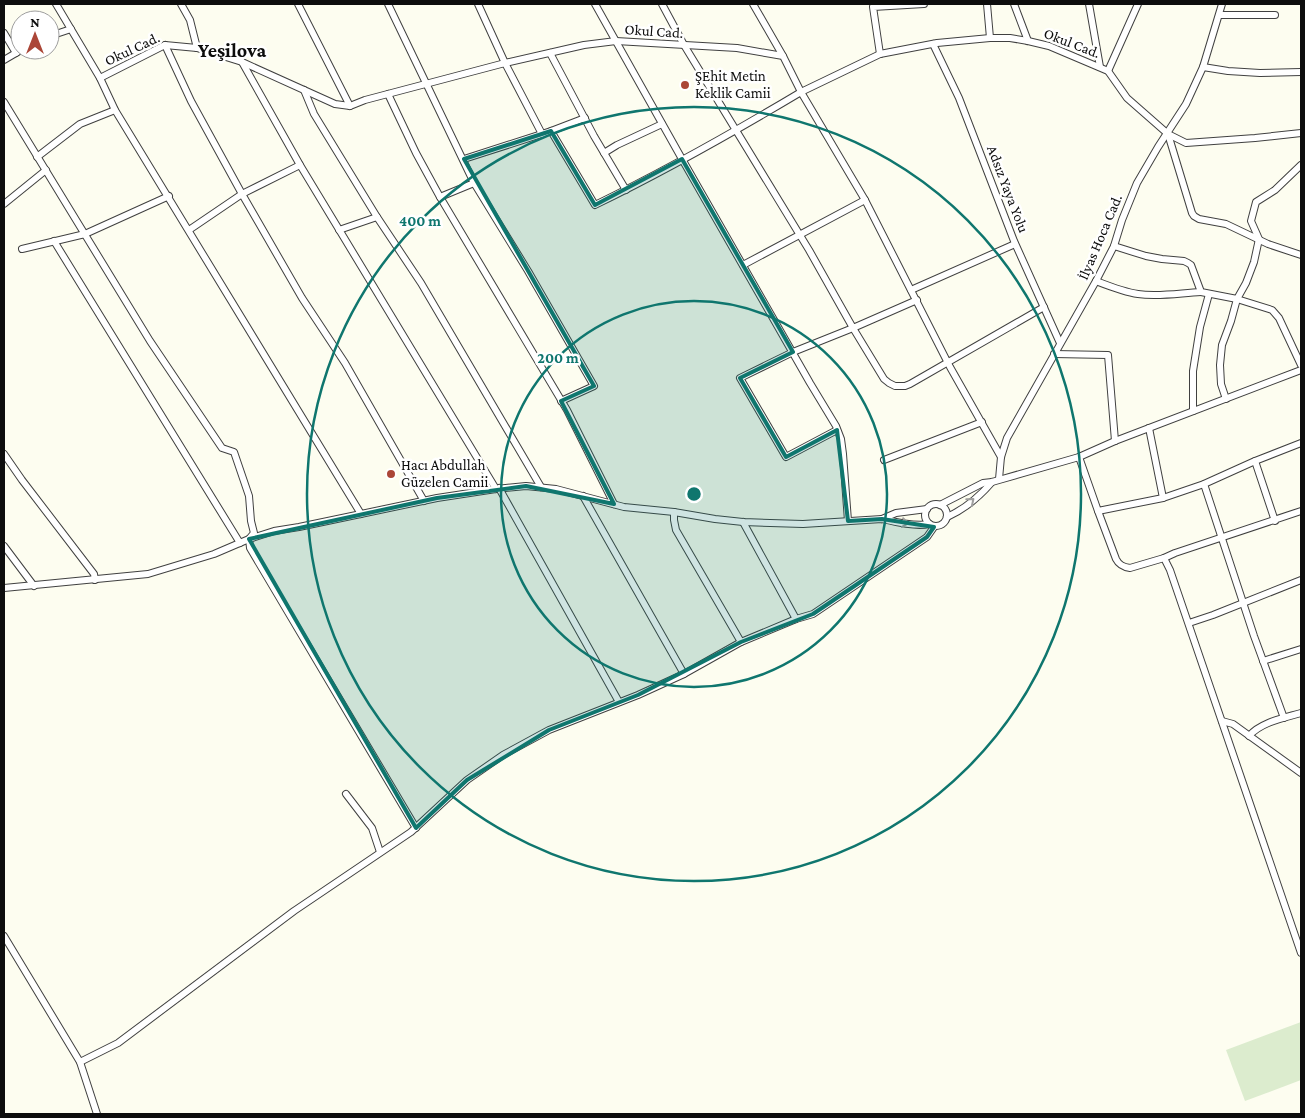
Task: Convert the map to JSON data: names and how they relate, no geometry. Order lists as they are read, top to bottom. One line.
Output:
{"streets":{"street":["Okul Cad.","Adsız Yaya Yolu","İlyas Hoca Cad."]},"crossings":[["Okul Cad.","Adsız Yaya Yolu"],["Okul Cad.","İlyas Hoca Cad."],["Adsız Yaya Yolu","İlyas Hoca Cad."]],"districts":["Yeşilova"],"places":["ŞEhit Metin Keklik Camii","Hacı Abdullah Güzelen Camii"],"north":"top","rings":["400 m","200 m"]}
